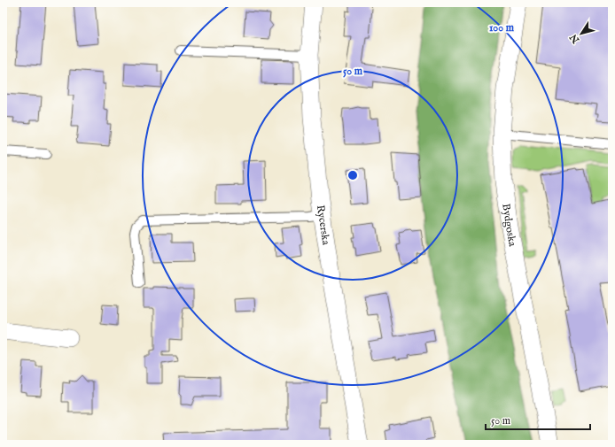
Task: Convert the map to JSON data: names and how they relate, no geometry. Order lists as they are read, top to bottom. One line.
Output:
{"streets":{"street":["Rycerska","Bydgoska"]},"scale_bar":"50 m","north":"bottom left","rings":["100 m","50 m"]}
